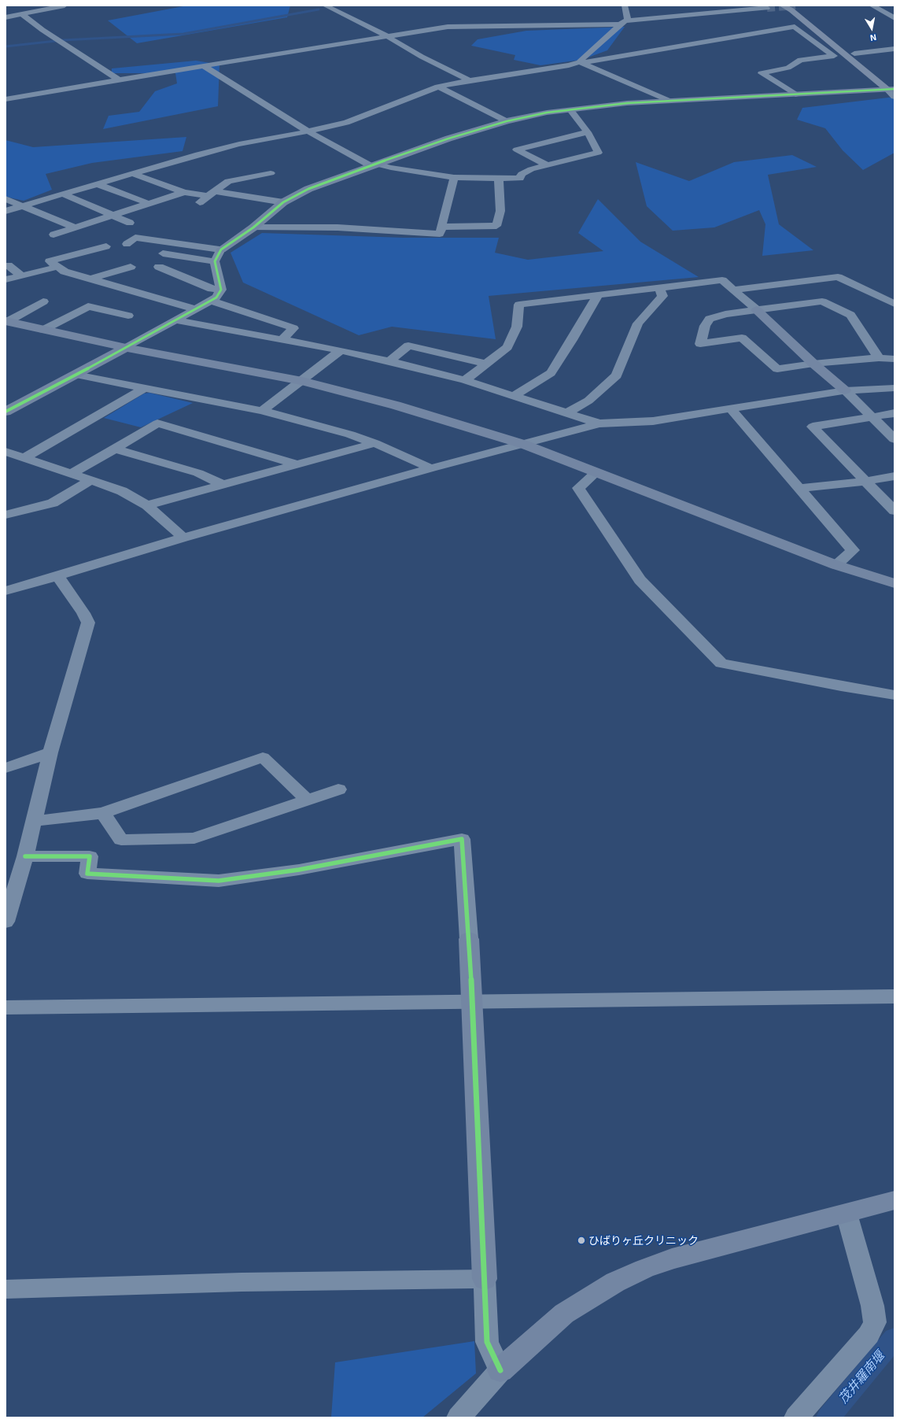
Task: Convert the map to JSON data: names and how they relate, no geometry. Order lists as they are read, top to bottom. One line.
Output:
{"water":["茂井羅南堰"],"places":["ひばりヶ丘クリニック"],"north":"bottom"}
